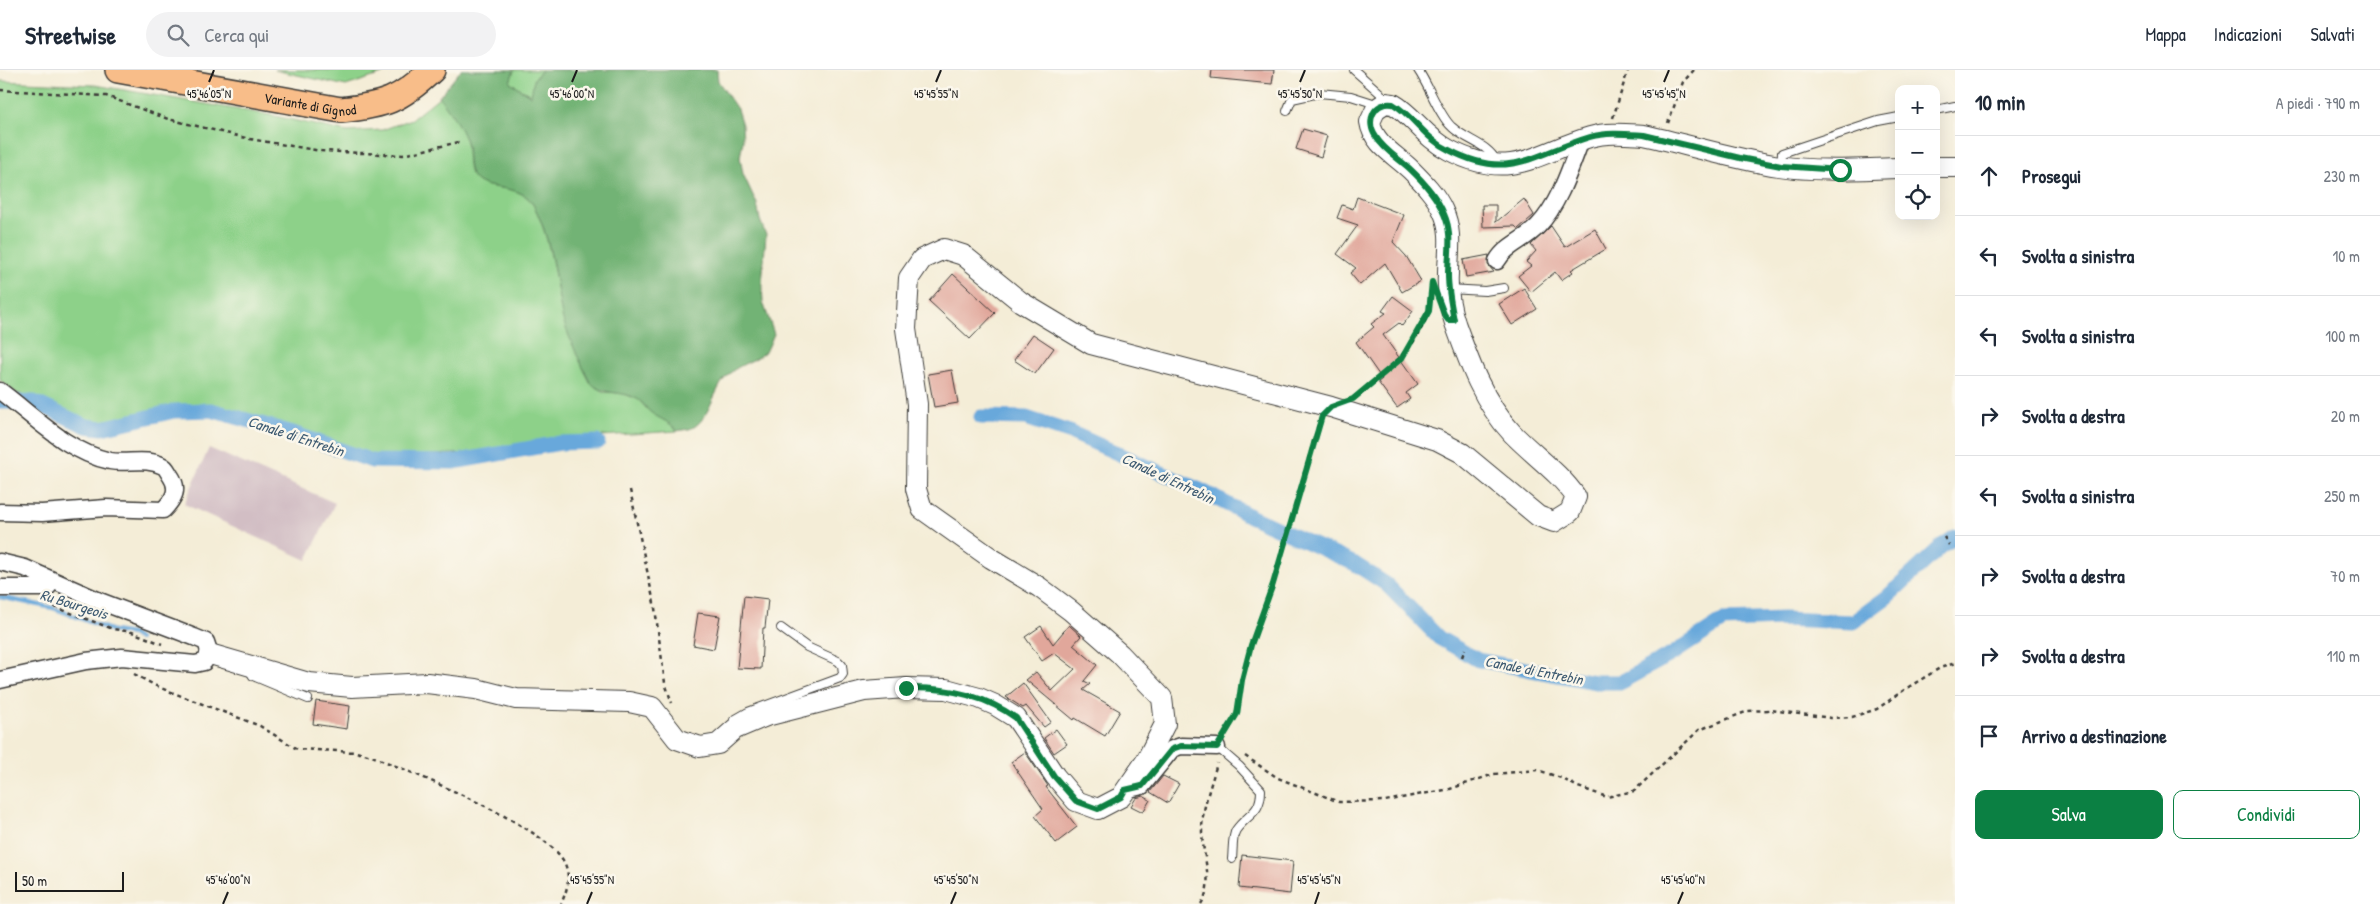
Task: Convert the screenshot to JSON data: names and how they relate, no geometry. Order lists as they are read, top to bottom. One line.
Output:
{"streets":{"main road":["Variante di Gignod"]},"water":["Canale di Entrebin","Ru Bourgeois"],"scale_bar":"50 m","page":{"header":"Streetwise","search":"Cerca qui","nav":["Mappa","Indicazioni","Salvati"],"heading":["10 min","A piedi · 790 m"],"map_buttons":["+","−"],"list":[["Prosegui","230 m"],["Svolta a sinistra","10 m"],["Svolta a sinistra","100 m"],["Svolta a destra","20 m"],["Svolta a sinistra","250 m"],["Svolta a destra","70 m"],["Svolta a destra","110 m"],"Arrivo a destinazione"],"buttons":["Salva","Condividi"],"scale":"50 m"},"coordinates":["45°46'05\"N","45°46'00\"N","45°45'55\"N","45°45'45\"N","45°45'50\"N","45°45'40\"N"]}
